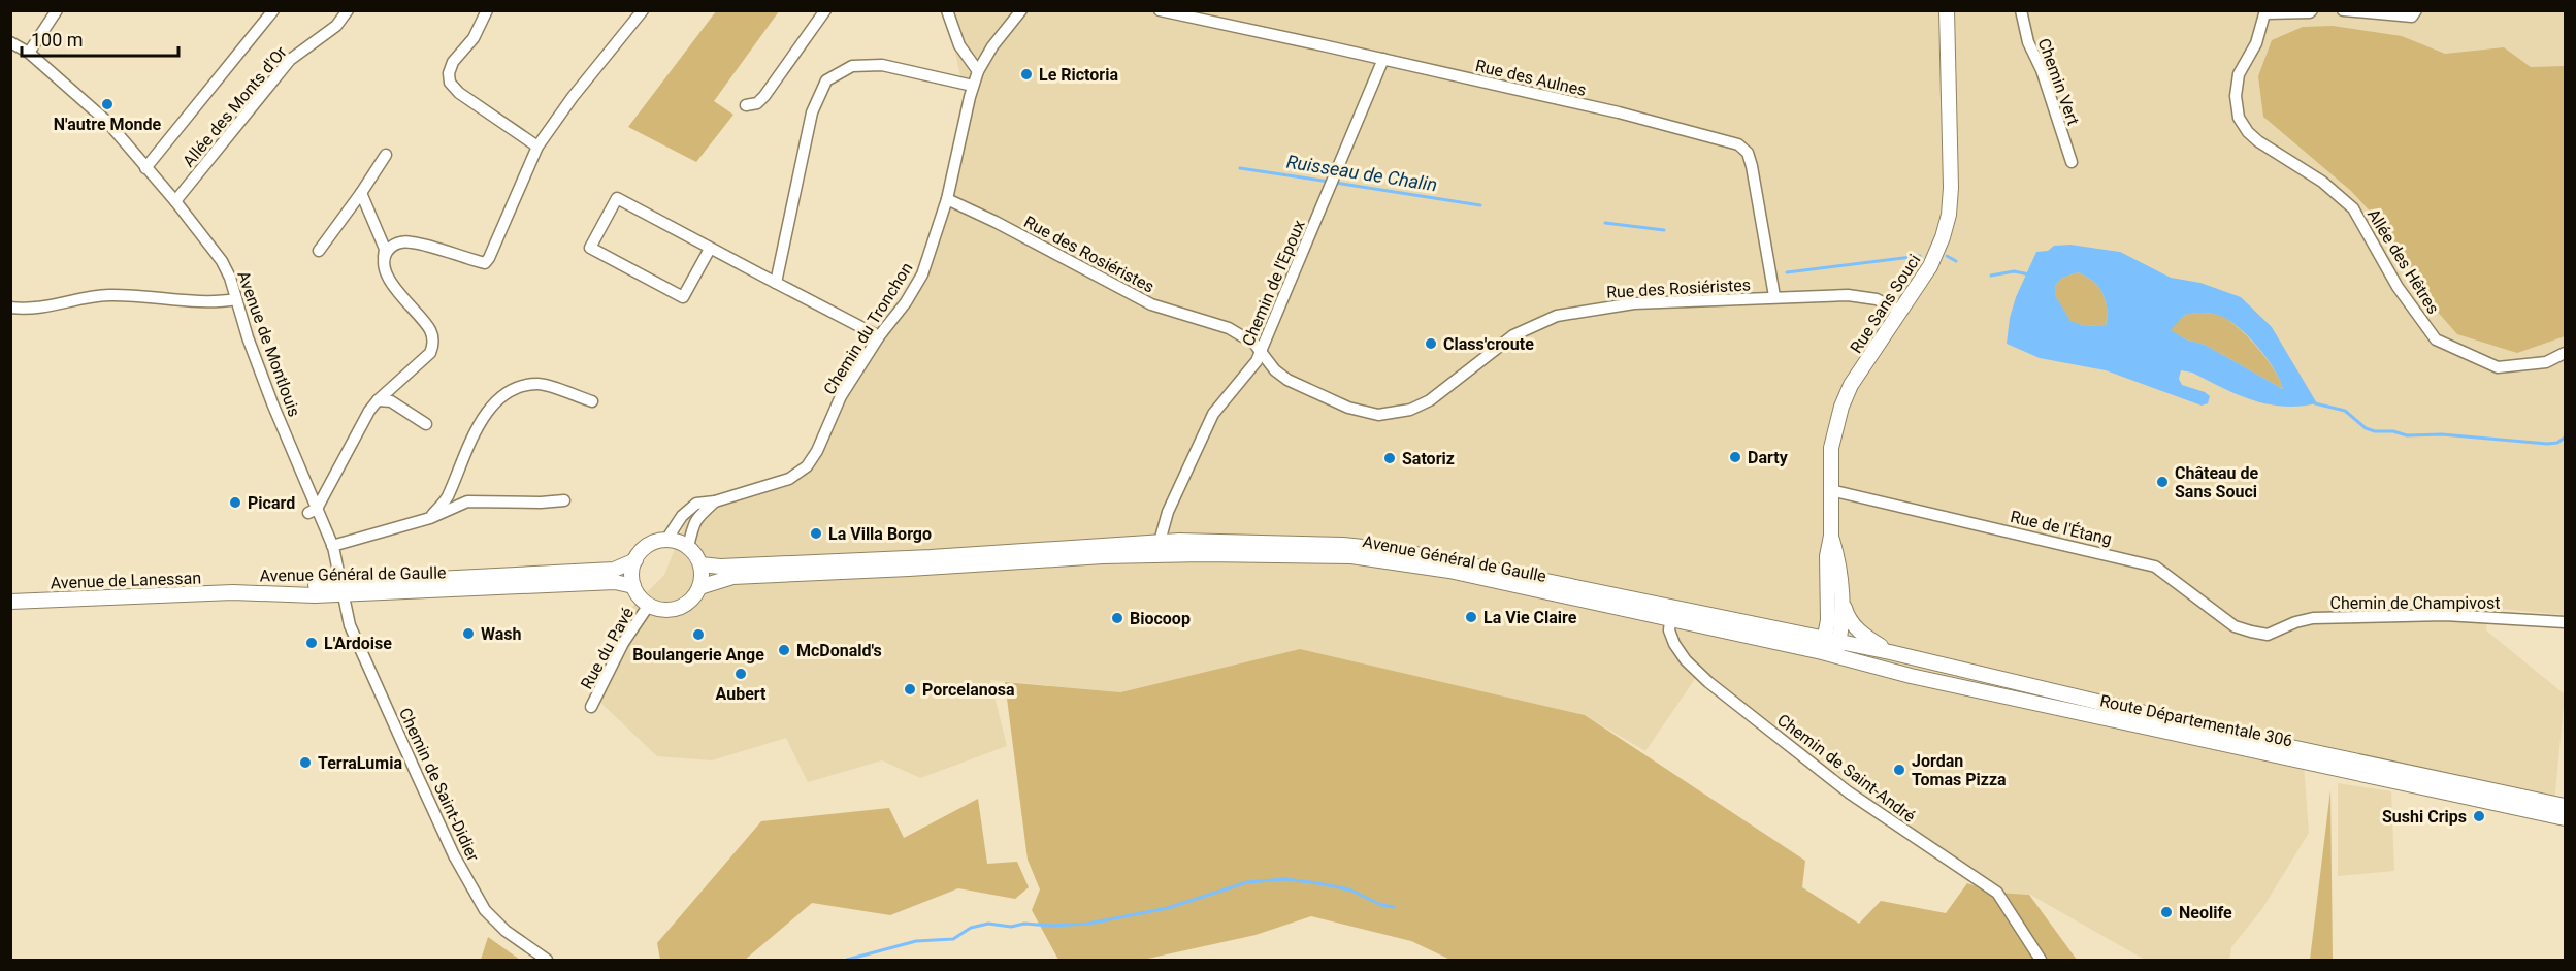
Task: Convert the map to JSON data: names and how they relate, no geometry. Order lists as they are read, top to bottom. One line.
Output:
{"streets":{"main road":["Rue Sans Souci","Avenue Général de Gaulle","Avenue de Lanessan","Route Départementale 306"],"street":["Rue des Aulnes","Chemin Vert","Allée des Monts d'Or","Rue des Rosiéristes","Allée des Hêtres","Chemin de l'Epoux","Chemin du Tronchon","Avenue de Montlouis","Rue de l'Étang","Chemin de Champivost","Rue du Pavé","Chemin de Saint-André","Chemin de Saint-Didier"]},"crossings":[["Rue des Aulnes","Rue des Rosiéristes"],["Rue des Aulnes","Chemin de l'Epoux"],["Allée des Monts d'Or","Avenue de Montlouis"],["Rue des Rosiéristes","Chemin de l'Epoux"],["Rue des Rosiéristes","Rue Sans Souci"],["Rue des Rosiéristes","Chemin du Tronchon"],["Chemin de l'Epoux","Avenue Général de Gaulle"],["Rue Sans Souci","Rue de l'Étang"],["Rue Sans Souci","Route Départementale 306"],["Chemin du Tronchon","Avenue Général de Gaulle"],["Chemin du Tronchon","Rue du Pavé"],["Avenue de Montlouis","Avenue Général de Gaulle"],["Avenue de Montlouis","Chemin de Saint-Didier"],["Rue de l'Étang","Chemin de Champivost"],["Avenue Général de Gaulle","Avenue de Lanessan"],["Avenue Général de Gaulle","Rue du Pavé"],["Avenue Général de Gaulle","Route Départementale 306"],["Avenue Général de Gaulle","Chemin de Saint-André"],["Avenue Général de Gaulle","Chemin de Saint-Didier"],["Route Départementale 306","Chemin de Saint-André"]],"water":["Ruisseau de Chalin"],"places":["Le Rictoria","N'autre Monde","Class'croute","Darty","Satoriz","Château de Sans Souci","Picard","La Villa Borgo","La Vie Claire","Biocoop","Wash","Boulangerie Ange","L'Ardoise","McDonald's","Aubert","Porcelanosa","TerraLumia","Jordan Tomas Pizza","Sushi Crips","Neolife"],"scale_bar":"100 m"}
